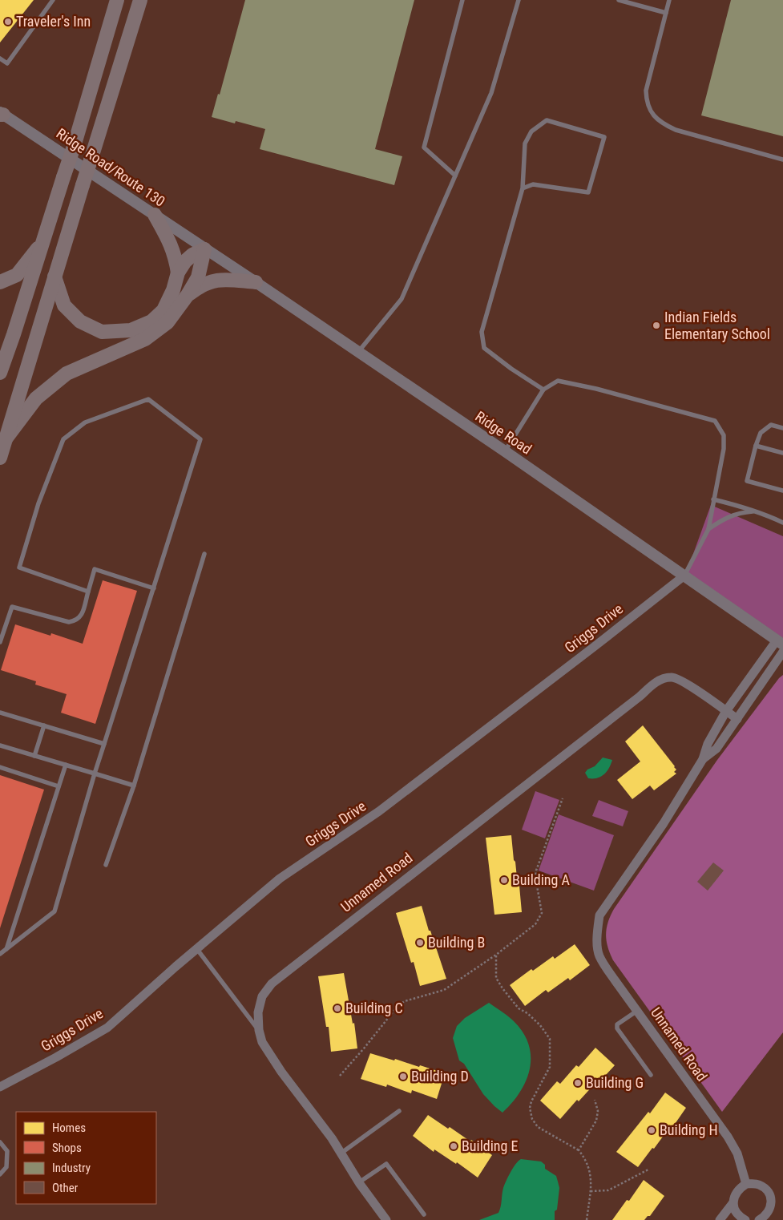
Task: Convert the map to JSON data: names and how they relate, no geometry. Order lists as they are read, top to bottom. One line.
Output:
{"streets":{"street":["Ridge Road/Route 130","Ridge Road","Griggs Drive","Unnamed Road"]},"crossings":[["Ridge Road/Route 130","Ridge Road"],["Ridge Road","Griggs Drive"],["Ridge Road","Unnamed Road"]],"places":["Traveler's Inn","Indian Fields Elementary School","Building A","Building B","Building C","Building D","Building G","Building H","Building E"],"legend":["Homes","Shops","Industry","Other"]}
